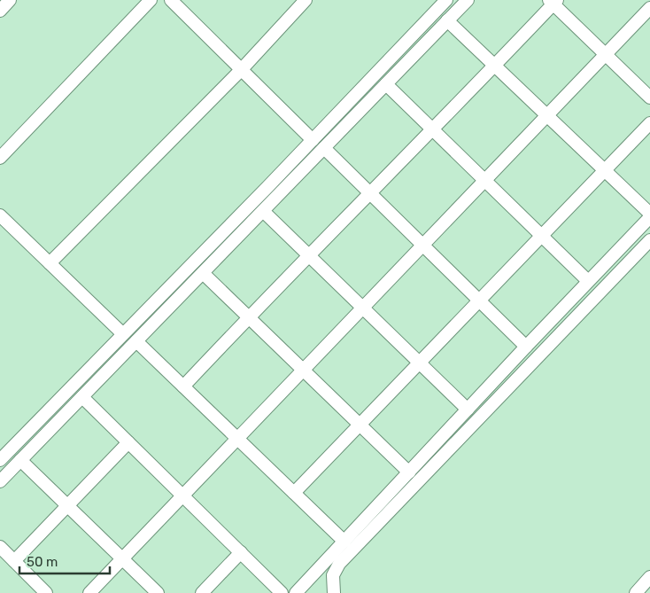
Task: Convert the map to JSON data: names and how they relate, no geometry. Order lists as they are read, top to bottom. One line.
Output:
{"scale_bar":"50 m"}
